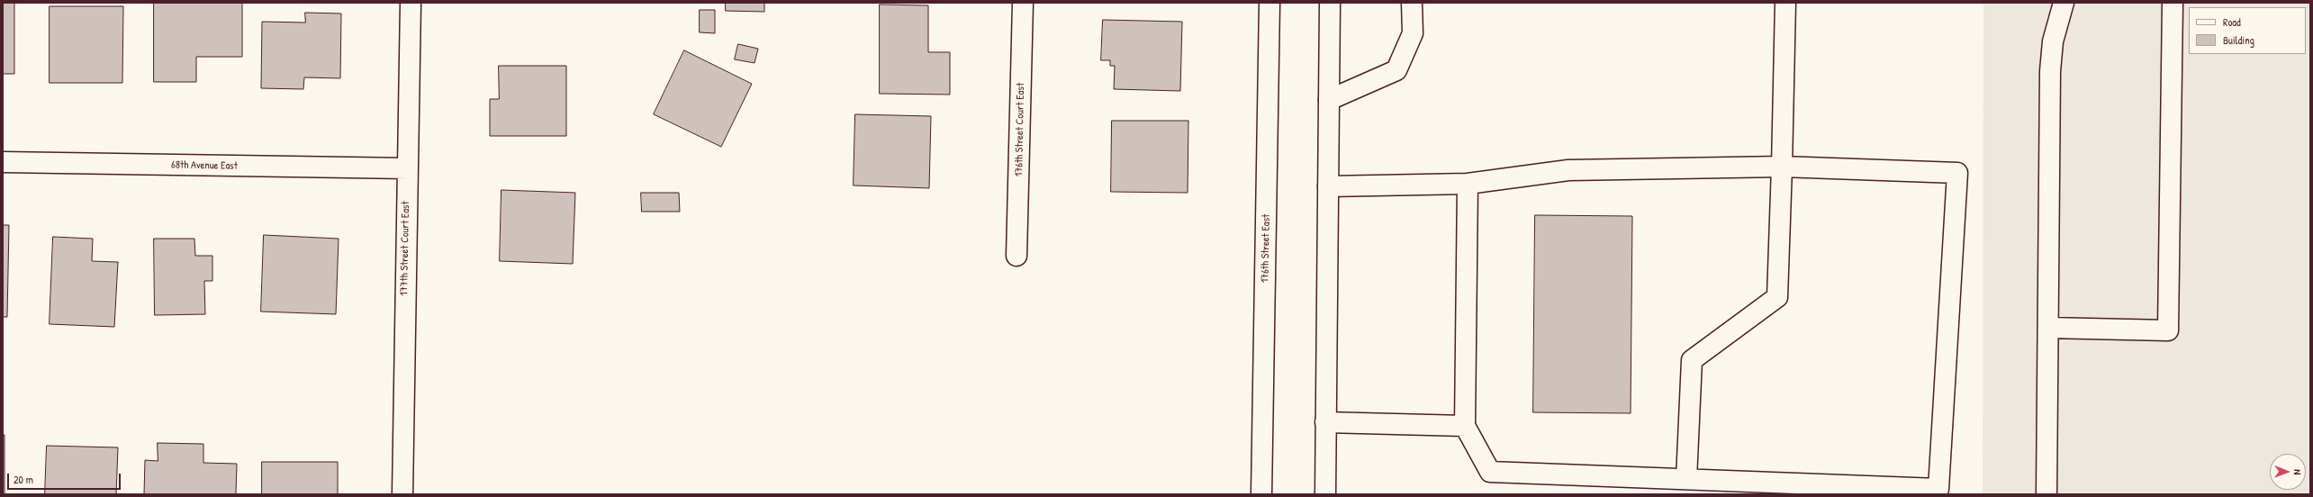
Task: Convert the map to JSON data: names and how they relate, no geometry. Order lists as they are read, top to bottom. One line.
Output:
{"streets":{"street":["176th Street Court East","68th Avenue East","177th Street Court East","176th Street East"]},"crossings":[["68th Avenue East","177th Street Court East"]],"legend":["Road","Building"],"scale_bar":"20 m","north":"right"}
